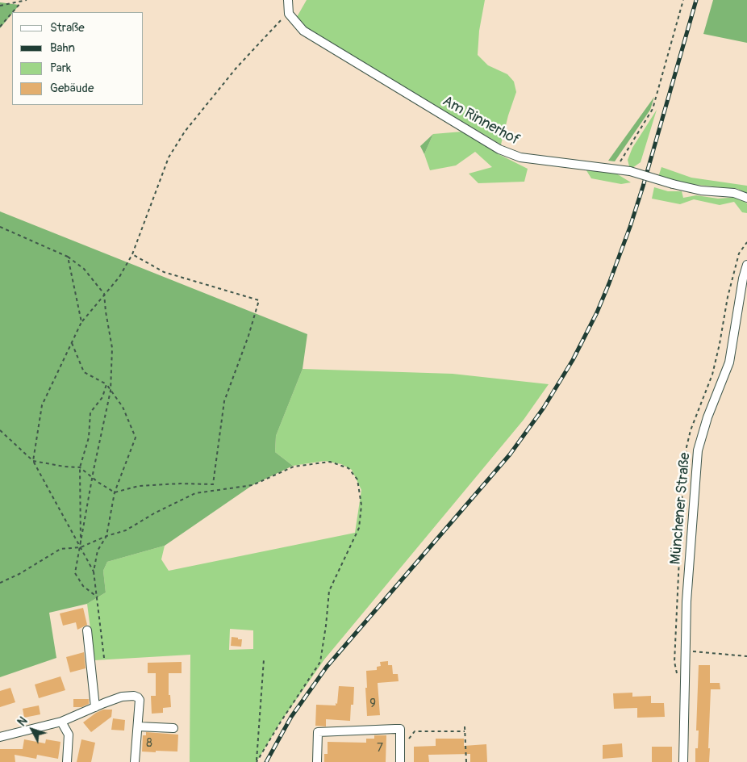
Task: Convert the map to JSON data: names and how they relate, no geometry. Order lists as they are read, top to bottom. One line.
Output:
{"streets":{"street":["Am Rinnerhof","Münchener Straße"]},"house_numbers":["9","8","7"],"legend":["Straße","Bahn","Park","Gebäude"],"north":"top left"}
